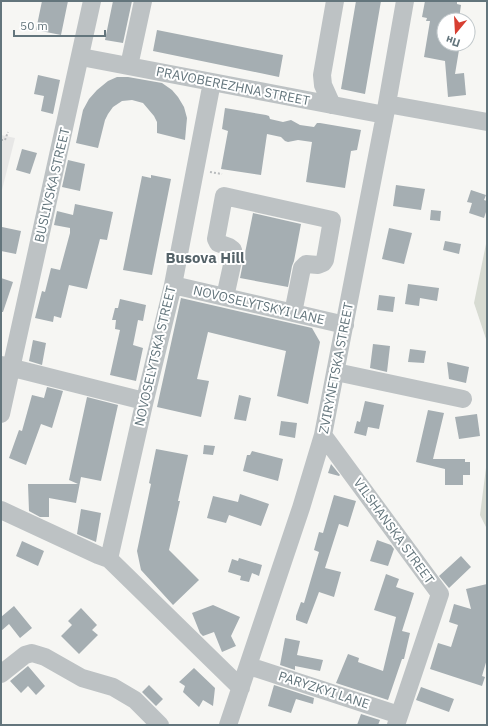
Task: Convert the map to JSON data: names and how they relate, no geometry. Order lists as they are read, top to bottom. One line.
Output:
{"streets":{"street":["PRAVOBEREZHNA STREET","BUSLIVSKA STREET","NOVOSELYTSKYI LANE","NOVOSELYTSKA STREET","ZVIRYNETSKA STREET","VILSHANSKA STREET","PARYZKYI LANE"]},"crossings":[["PRAVOBEREZHNA STREET","BUSLIVSKA STREET"],["PRAVOBEREZHNA STREET","NOVOSELYTSKA STREET"],["PRAVOBEREZHNA STREET","ZVIRYNETSKA STREET"],["NOVOSELYTSKYI LANE","NOVOSELYTSKA STREET"],["NOVOSELYTSKYI LANE","ZVIRYNETSKA STREET"],["ZVIRYNETSKA STREET","VILSHANSKA STREET"],["ZVIRYNETSKA STREET","PARYZKYI LANE"],["VILSHANSKA STREET","PARYZKYI LANE"]],"districts":["Busova Hill"],"scale_bar":"50 m","north":"bottom"}
